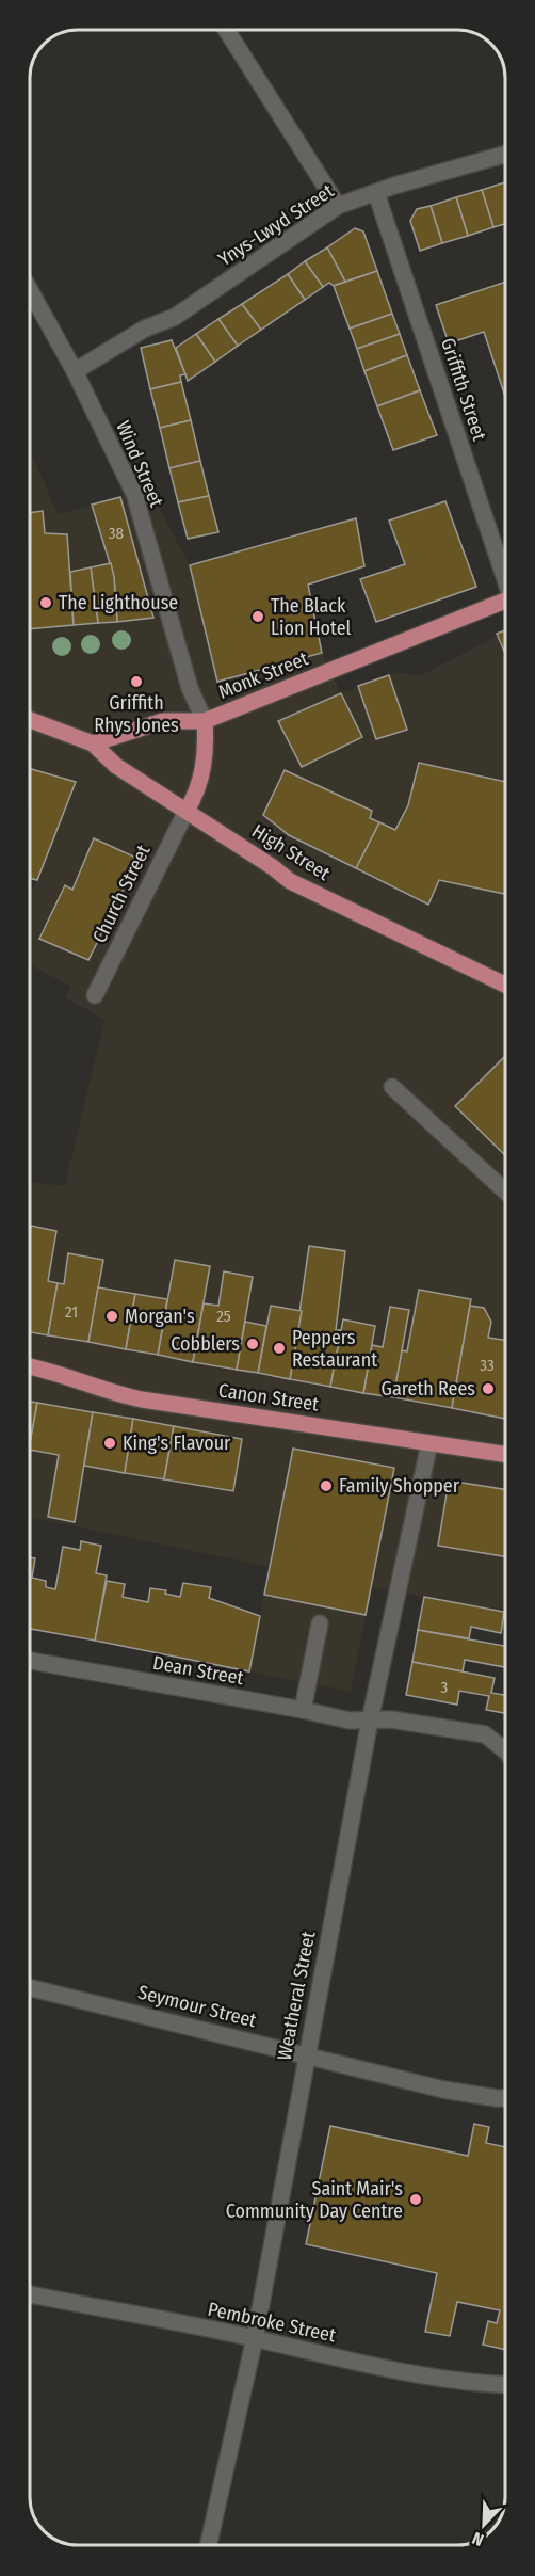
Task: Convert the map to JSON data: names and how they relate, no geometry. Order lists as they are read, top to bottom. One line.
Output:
{"streets":{"main road":["Monk Street","High Street","Canon Street"],"street":["Ynys-Lwyd Street","Griffith Street","Wind Street","Church Street","Dean Street","Weatheral Street","Seymour Street","Pembroke Street"]},"crossings":[["Ynys-Lwyd Street","Griffith Street"],["Ynys-Lwyd Street","Wind Street"],["Wind Street","Monk Street"],["Monk Street","High Street"],["High Street","Church Street"],["Canon Street","Weatheral Street"],["Dean Street","Weatheral Street"],["Weatheral Street","Seymour Street"],["Weatheral Street","Pembroke Street"]],"places":["The Lighthouse","The Black Lion Hotel","Griffith Rhys Jones","Morgan's","Cobblers","Peppers Restaurant","Gareth Rees","King's Flavour","Family Shopper","Saint Mair's Community Day Centre"],"house_numbers":["38","21","25","33","3"],"north":"bottom left"}
